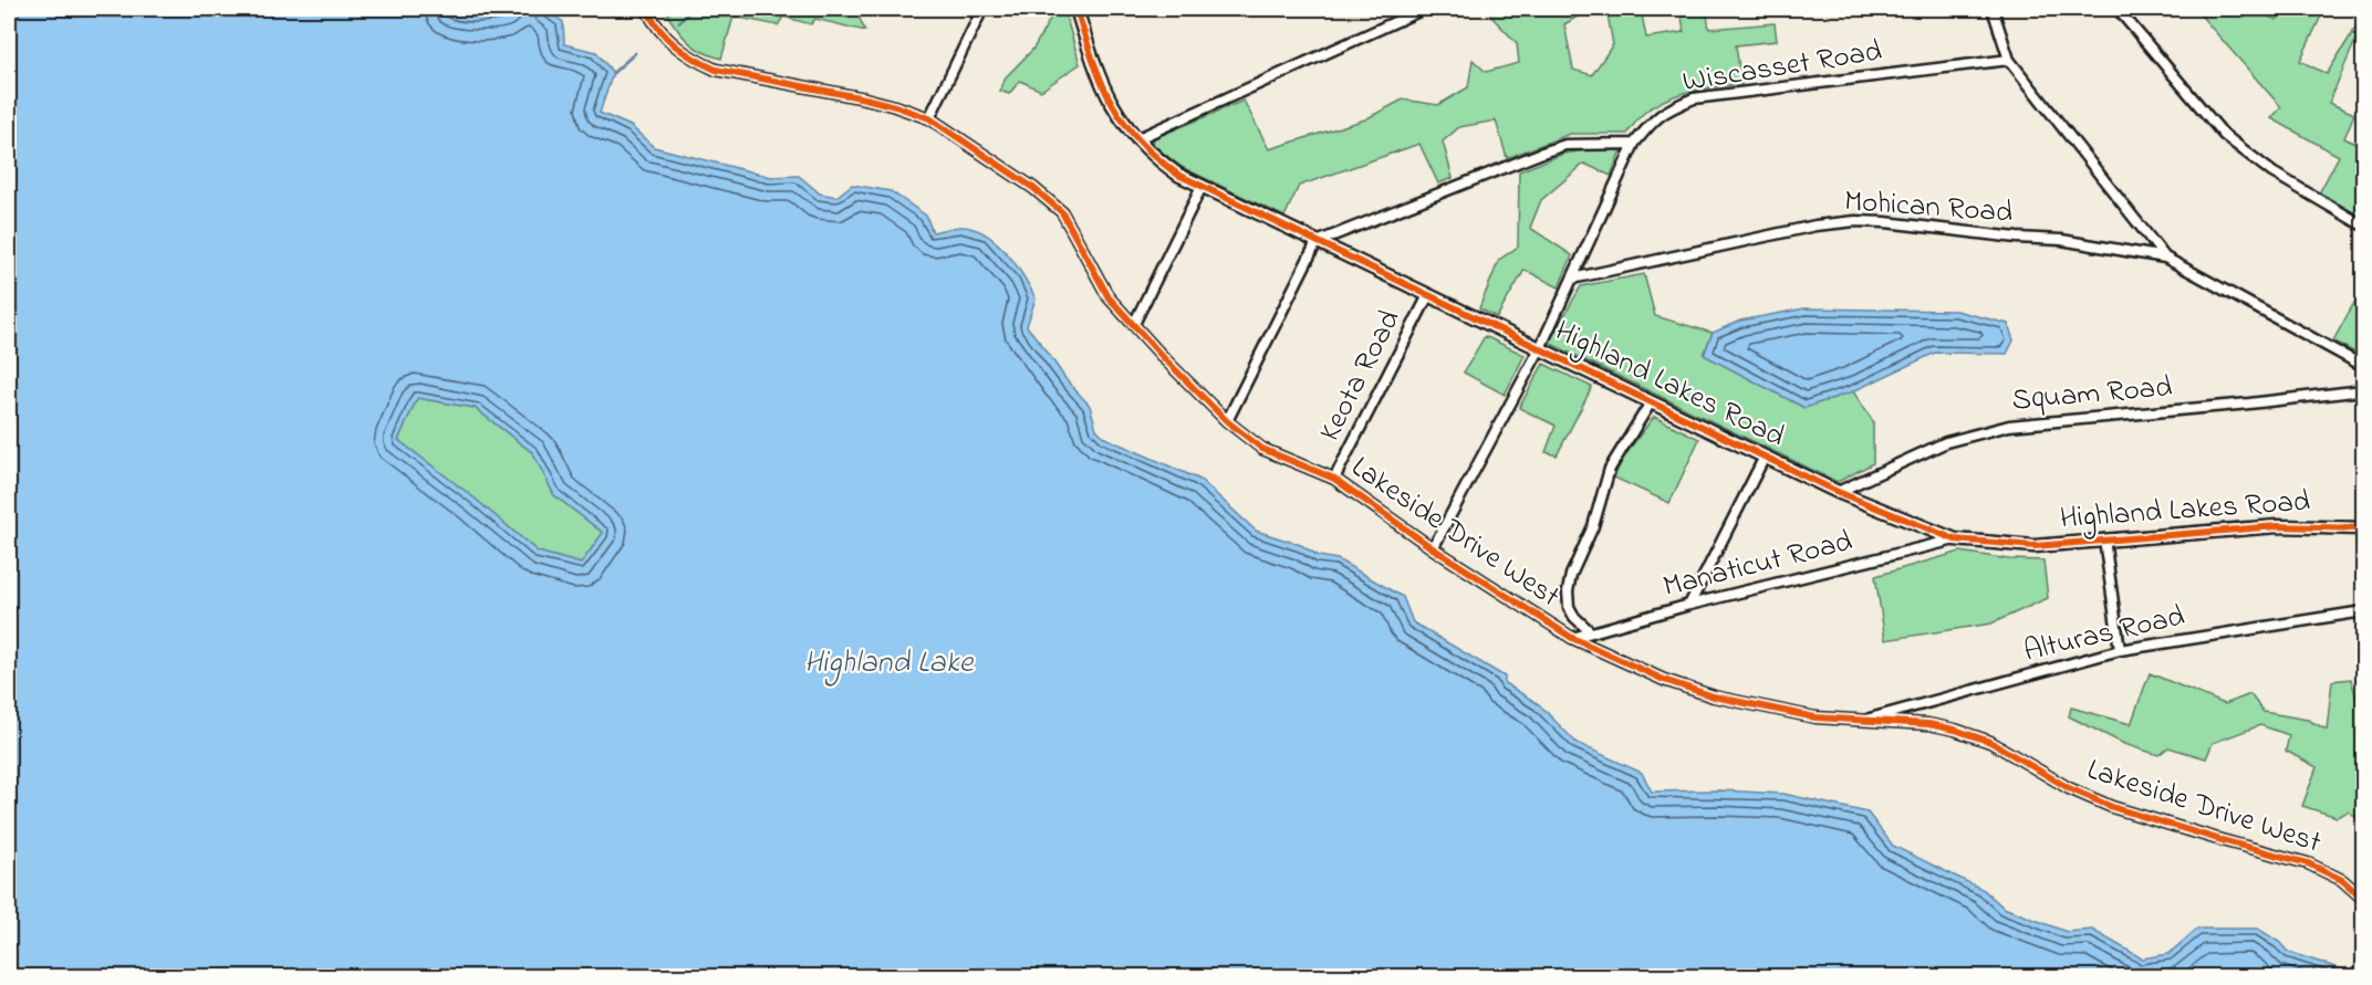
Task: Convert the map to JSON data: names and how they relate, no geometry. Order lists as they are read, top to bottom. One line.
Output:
{"streets":{"street":["Wiscasset Road","Mohican Road","Keota Road","Highland Lakes Road","Squam Road","Lakeside Drive West","Manaticut Road","Alturas Road"]},"crossings":[["Wiscasset Road","Mohican Road"],["Wiscasset Road","Highland Lakes Road"],["Wiscasset Road","Lakeside Drive West"],["Keota Road","Highland Lakes Road"],["Keota Road","Lakeside Drive West"],["Highland Lakes Road","Squam Road"],["Highland Lakes Road","Manaticut Road"],["Lakeside Drive West","Manaticut Road"],["Lakeside Drive West","Alturas Road"]],"water":["Highland Lake"]}
